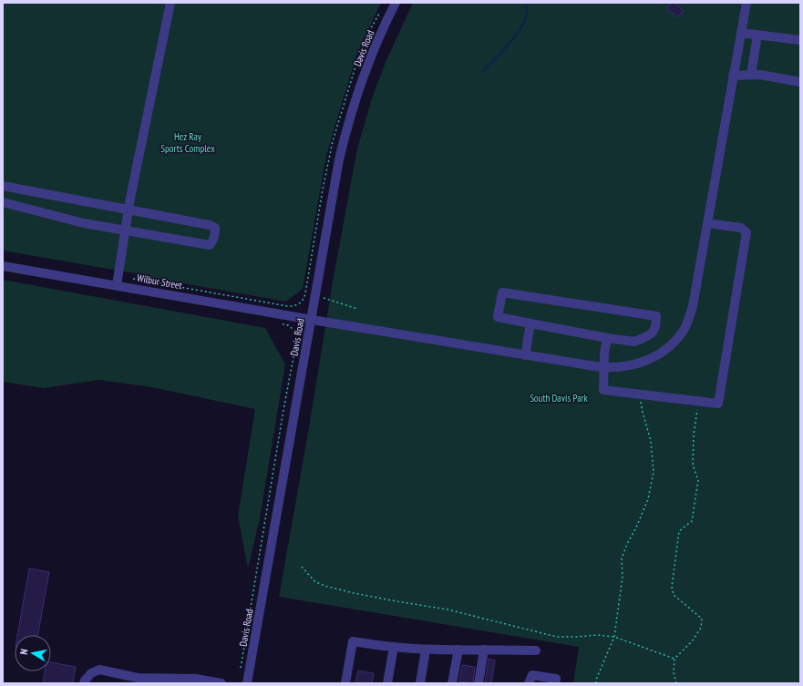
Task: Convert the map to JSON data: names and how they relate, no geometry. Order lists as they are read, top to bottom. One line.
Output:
{"streets":{"street":["Davis Road","Wilbur Street"]},"crossings":[["Davis Road","Wilbur Street"]],"parks":["Hez Ray Sports Complex","South Davis Park"],"north":"left"}
